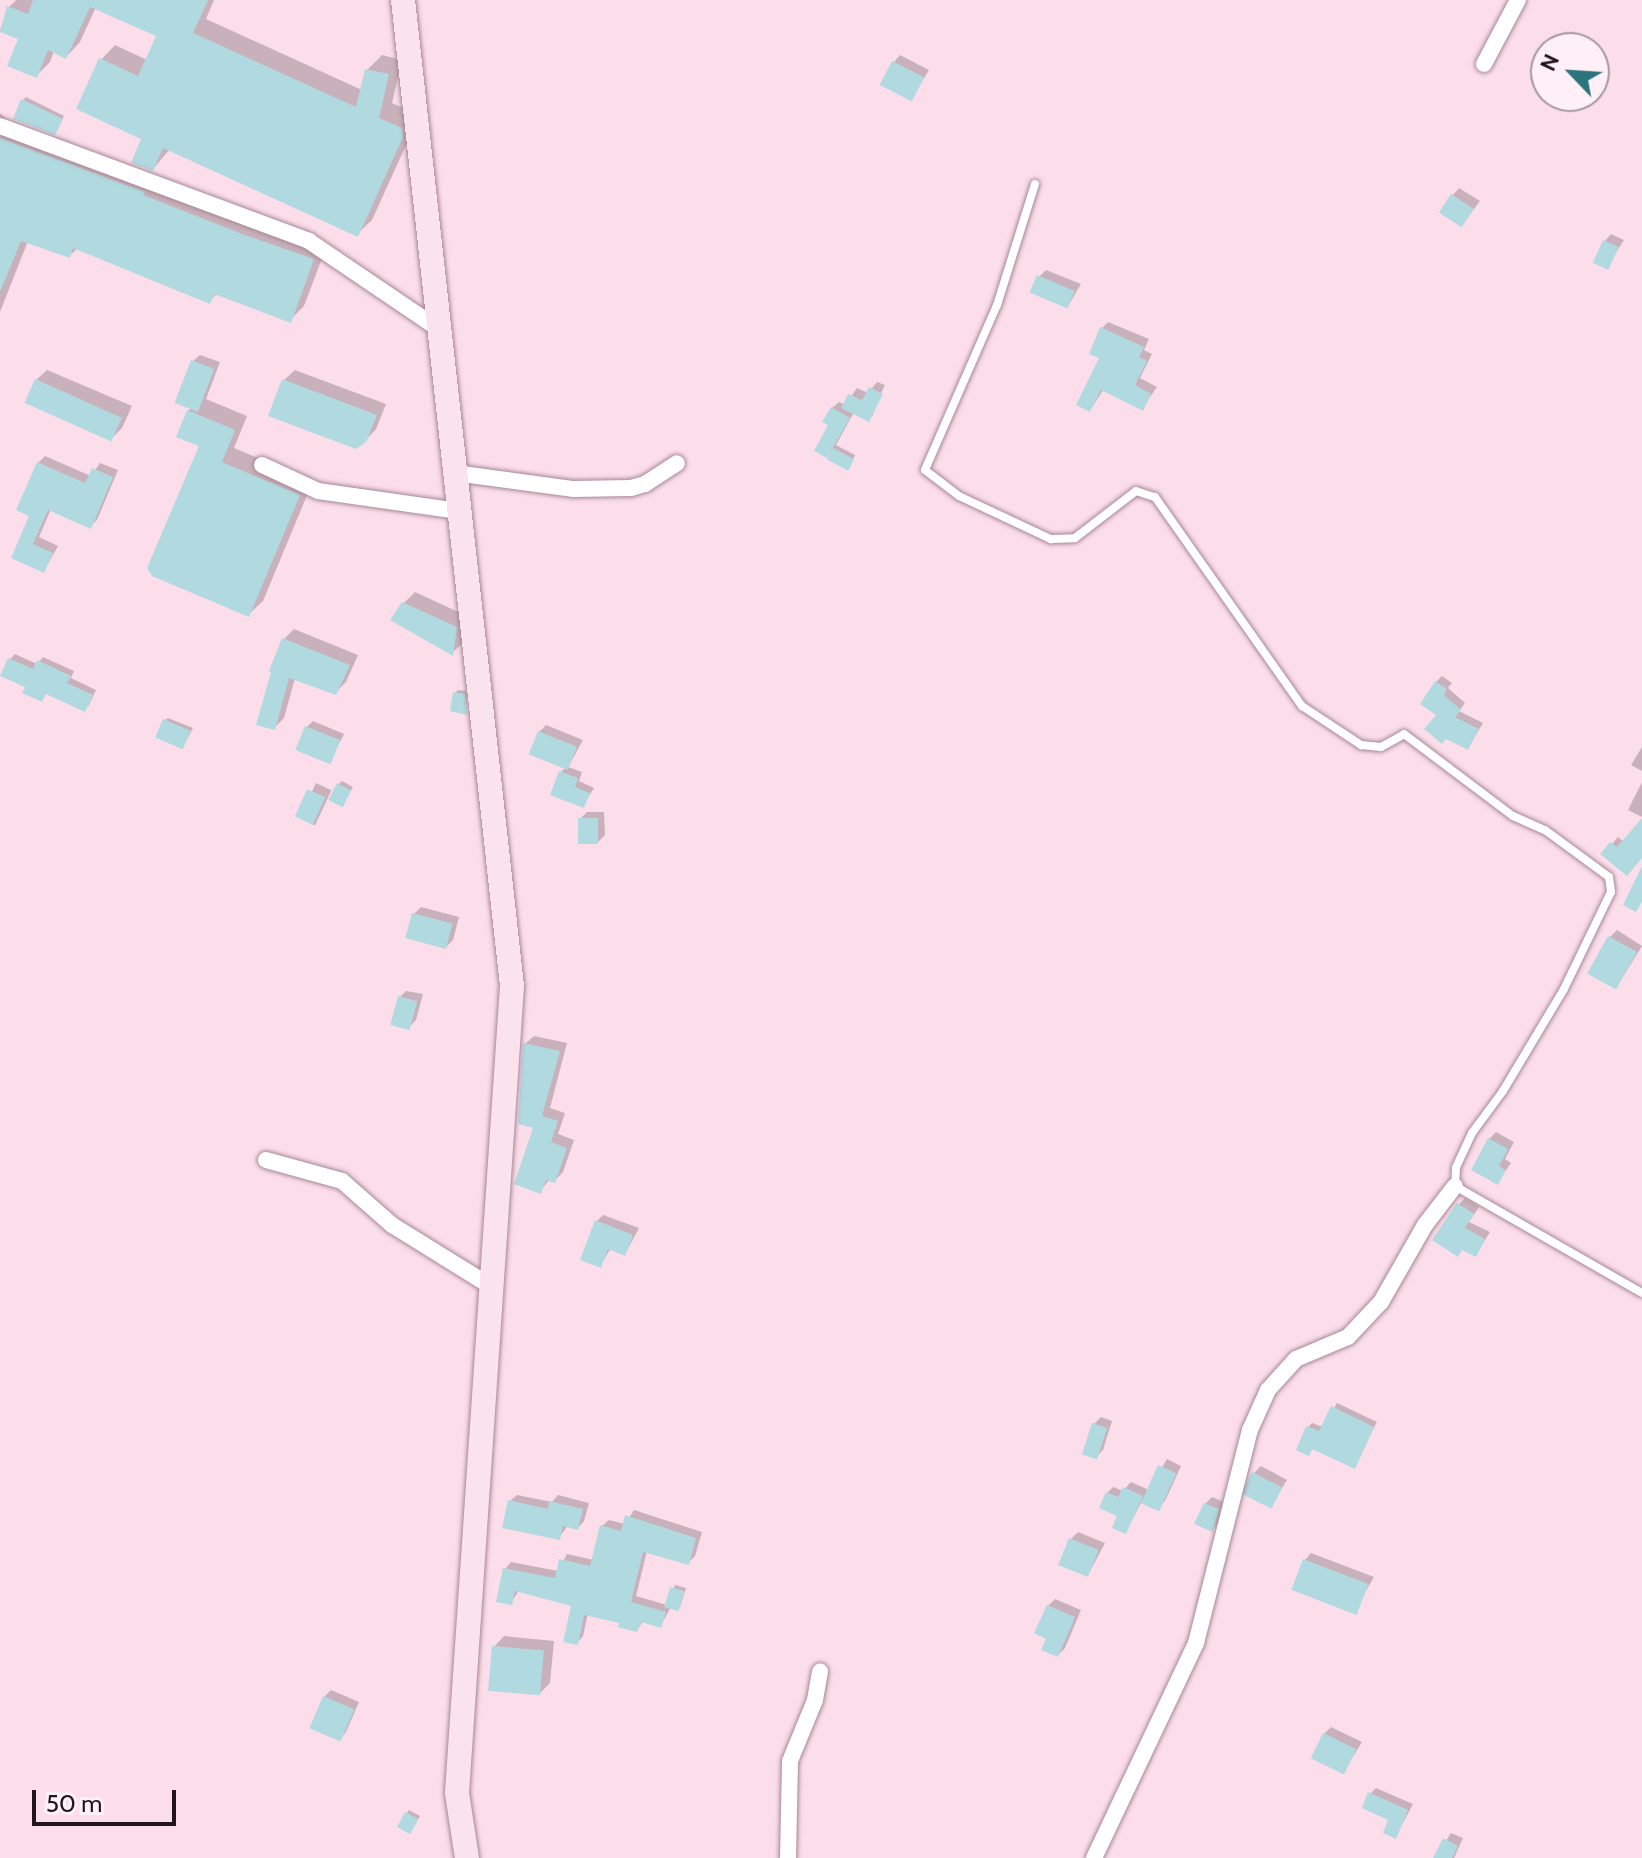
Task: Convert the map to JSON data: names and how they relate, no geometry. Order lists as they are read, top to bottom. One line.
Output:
{"scale_bar":"50 m","north":"top left"}
